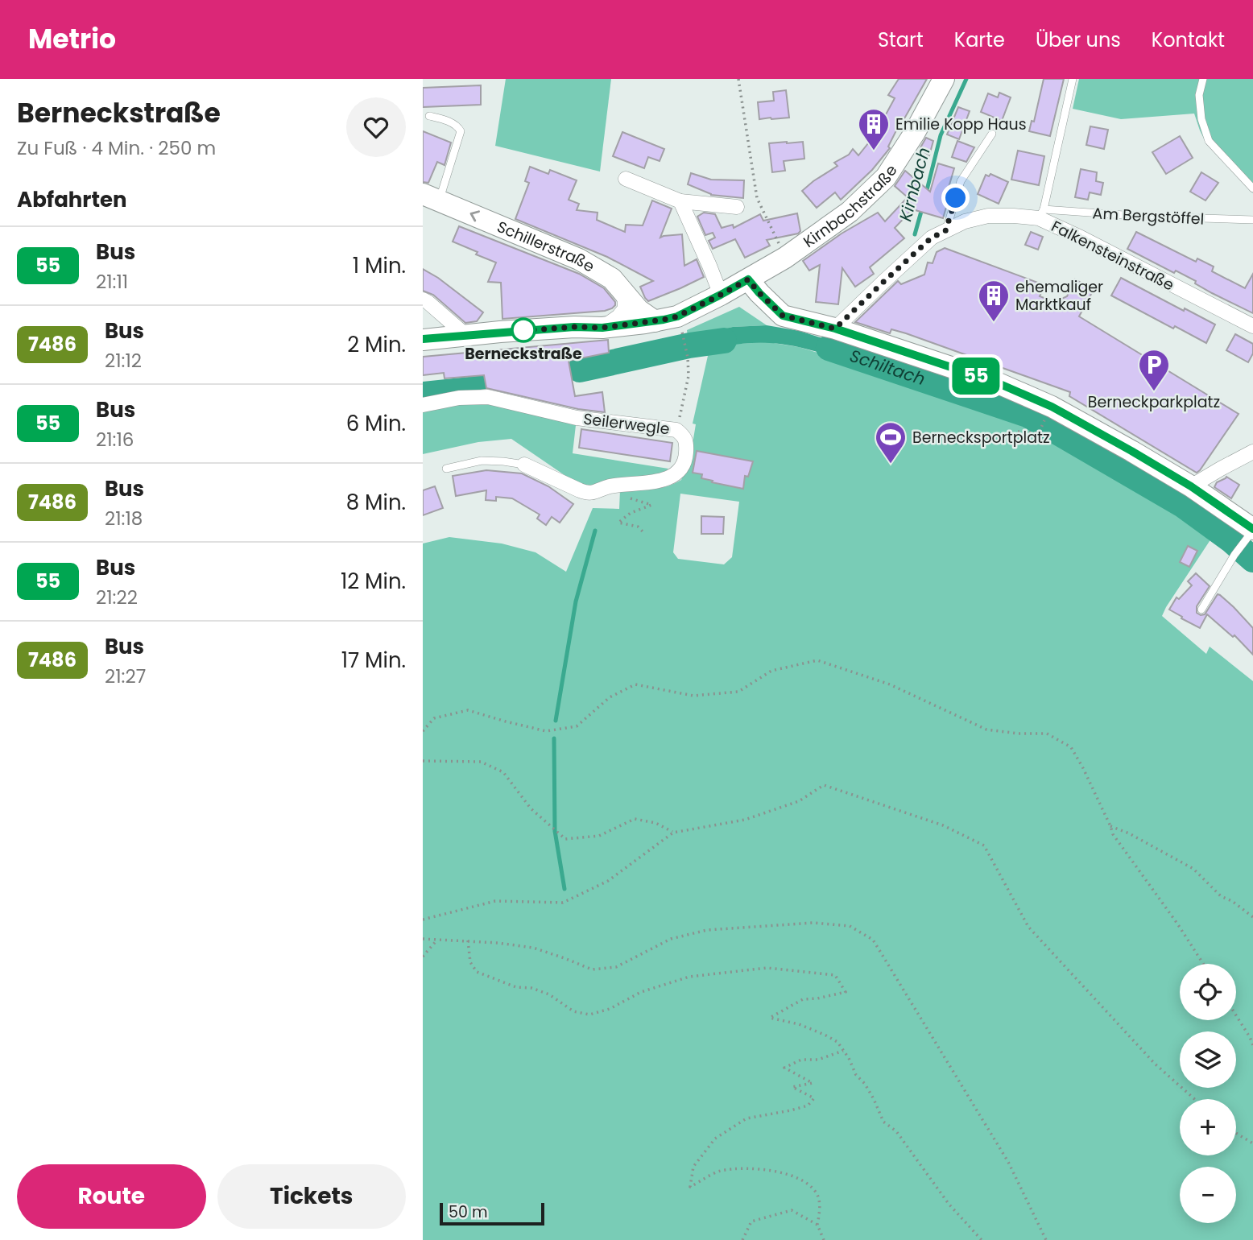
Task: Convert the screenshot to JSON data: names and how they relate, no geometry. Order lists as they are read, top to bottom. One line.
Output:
{"streets":{"main road":["Kirnbachstraße","Schillerstraße"],"street":["Falkensteinstraße","Seilerwegle"],"lane":["Am Bergstöffel"]},"crossings":[["Am Bergstöffel","Falkensteinstraße"]],"one_way":["Schillerstraße"],"water":["Kirnbach","Schiltach"],"places":{"building":["Emilie Kopp Haus","ehemaliger Marktkauf"],"other":["Berneckstraße"],"parking":["Berneckparkplatz"],"sports":["Bernecksportplatz"]},"lines":["bus line 55"],"scale_bar":"50 m","page":{"header":"Metrio","nav":["Start","Karte","Über uns","Kontakt"],"heading":[["Berneckstraße","Zu Fuß · 4 Min. · 250 m"],"Abfahrten"],"on_map":"55","list":[{"mark":"55","name":"Bus","note":"21:11","value":"1 Min."},{"mark":"7486","name":"Bus","note":"21:12","value":"2 Min."},{"mark":"55","name":"Bus","note":"21:16","value":"6 Min."},{"mark":"7486","name":"Bus","note":"21:18","value":"8 Min."},{"mark":"55","name":"Bus","note":"21:22","value":"12 Min."},{"mark":"7486","name":"Bus","note":"21:27","value":"17 Min."}],"map_buttons":["+","−"],"buttons":["Route","Tickets"],"scale":"50 m"}}
